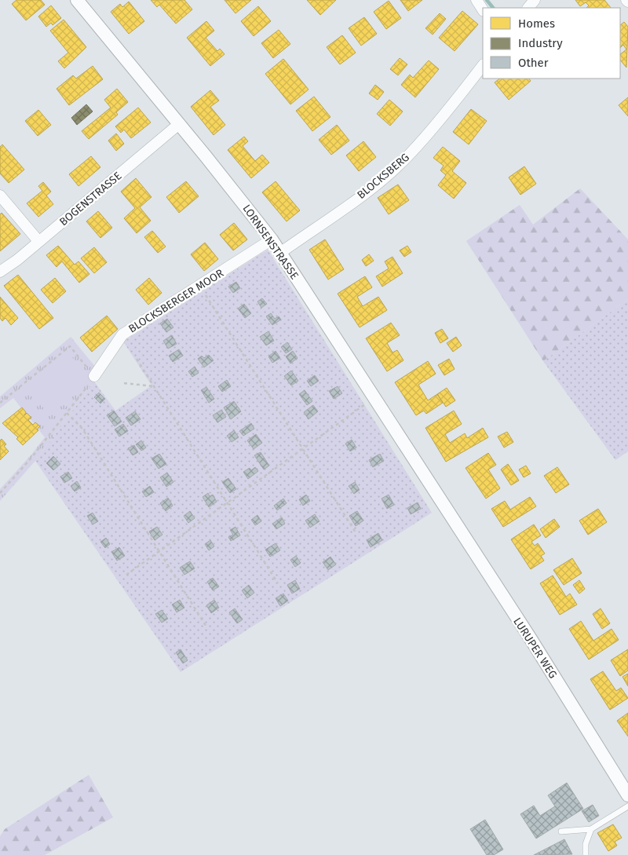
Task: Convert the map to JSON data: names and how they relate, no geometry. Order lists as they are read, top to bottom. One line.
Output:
{"streets":{"street":["BLOCKSBERG","BOGENSTRASSE","LORNSENSTRASSE","BLOCKSBERGER MOOR","LURUPER WEG"]},"crossings":[["BLOCKSBERG","LORNSENSTRASSE"],["BOGENSTRASSE","LORNSENSTRASSE"],["LORNSENSTRASSE","BLOCKSBERGER MOOR"],["LORNSENSTRASSE","LURUPER WEG"]],"legend":["Homes","Industry","Other"]}
